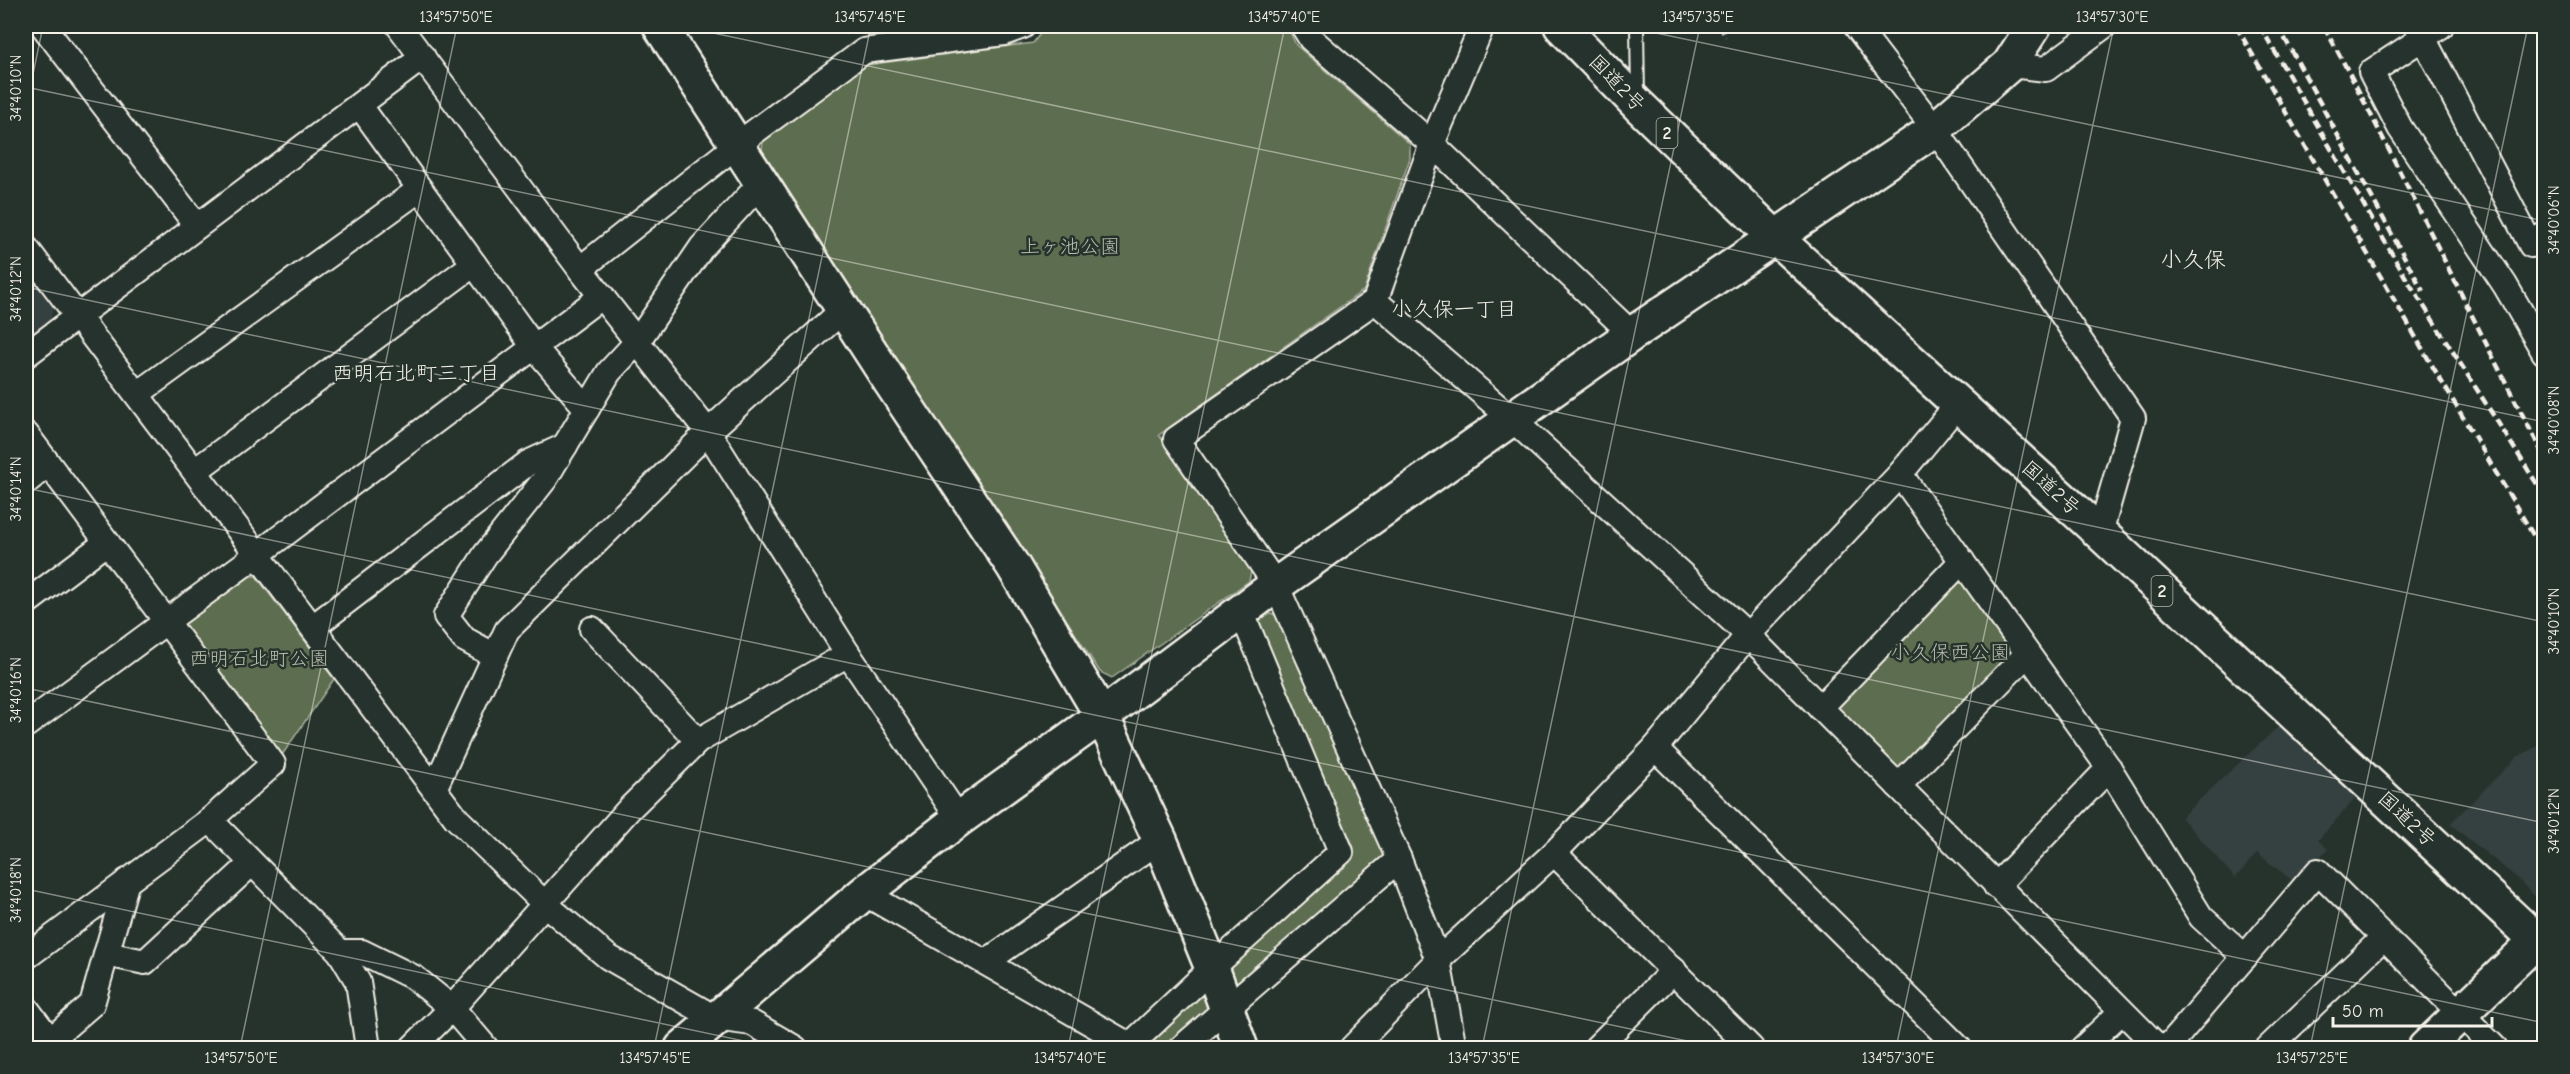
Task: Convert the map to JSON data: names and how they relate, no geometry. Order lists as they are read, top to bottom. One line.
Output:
{"streets":{"main road":["国道2号","2"]},"districts":["小久保","小久保一丁目","西明石北町三丁目"],"parks":["上ヶ池公園","小久保西公園","西明石北町公園"],"scale_bar":"50 m","coordinates":["134°57'50\"E","134°57'45\"E","134°57'40\"E","134°57'35\"E","134°57'30\"E","34°40'10\"N","34°40'06\"N","34°40'12\"N","34°40'08\"N","34°40'14\"N","34°40'16\"N","34°40'18\"N","134°57'25\"E"]}
